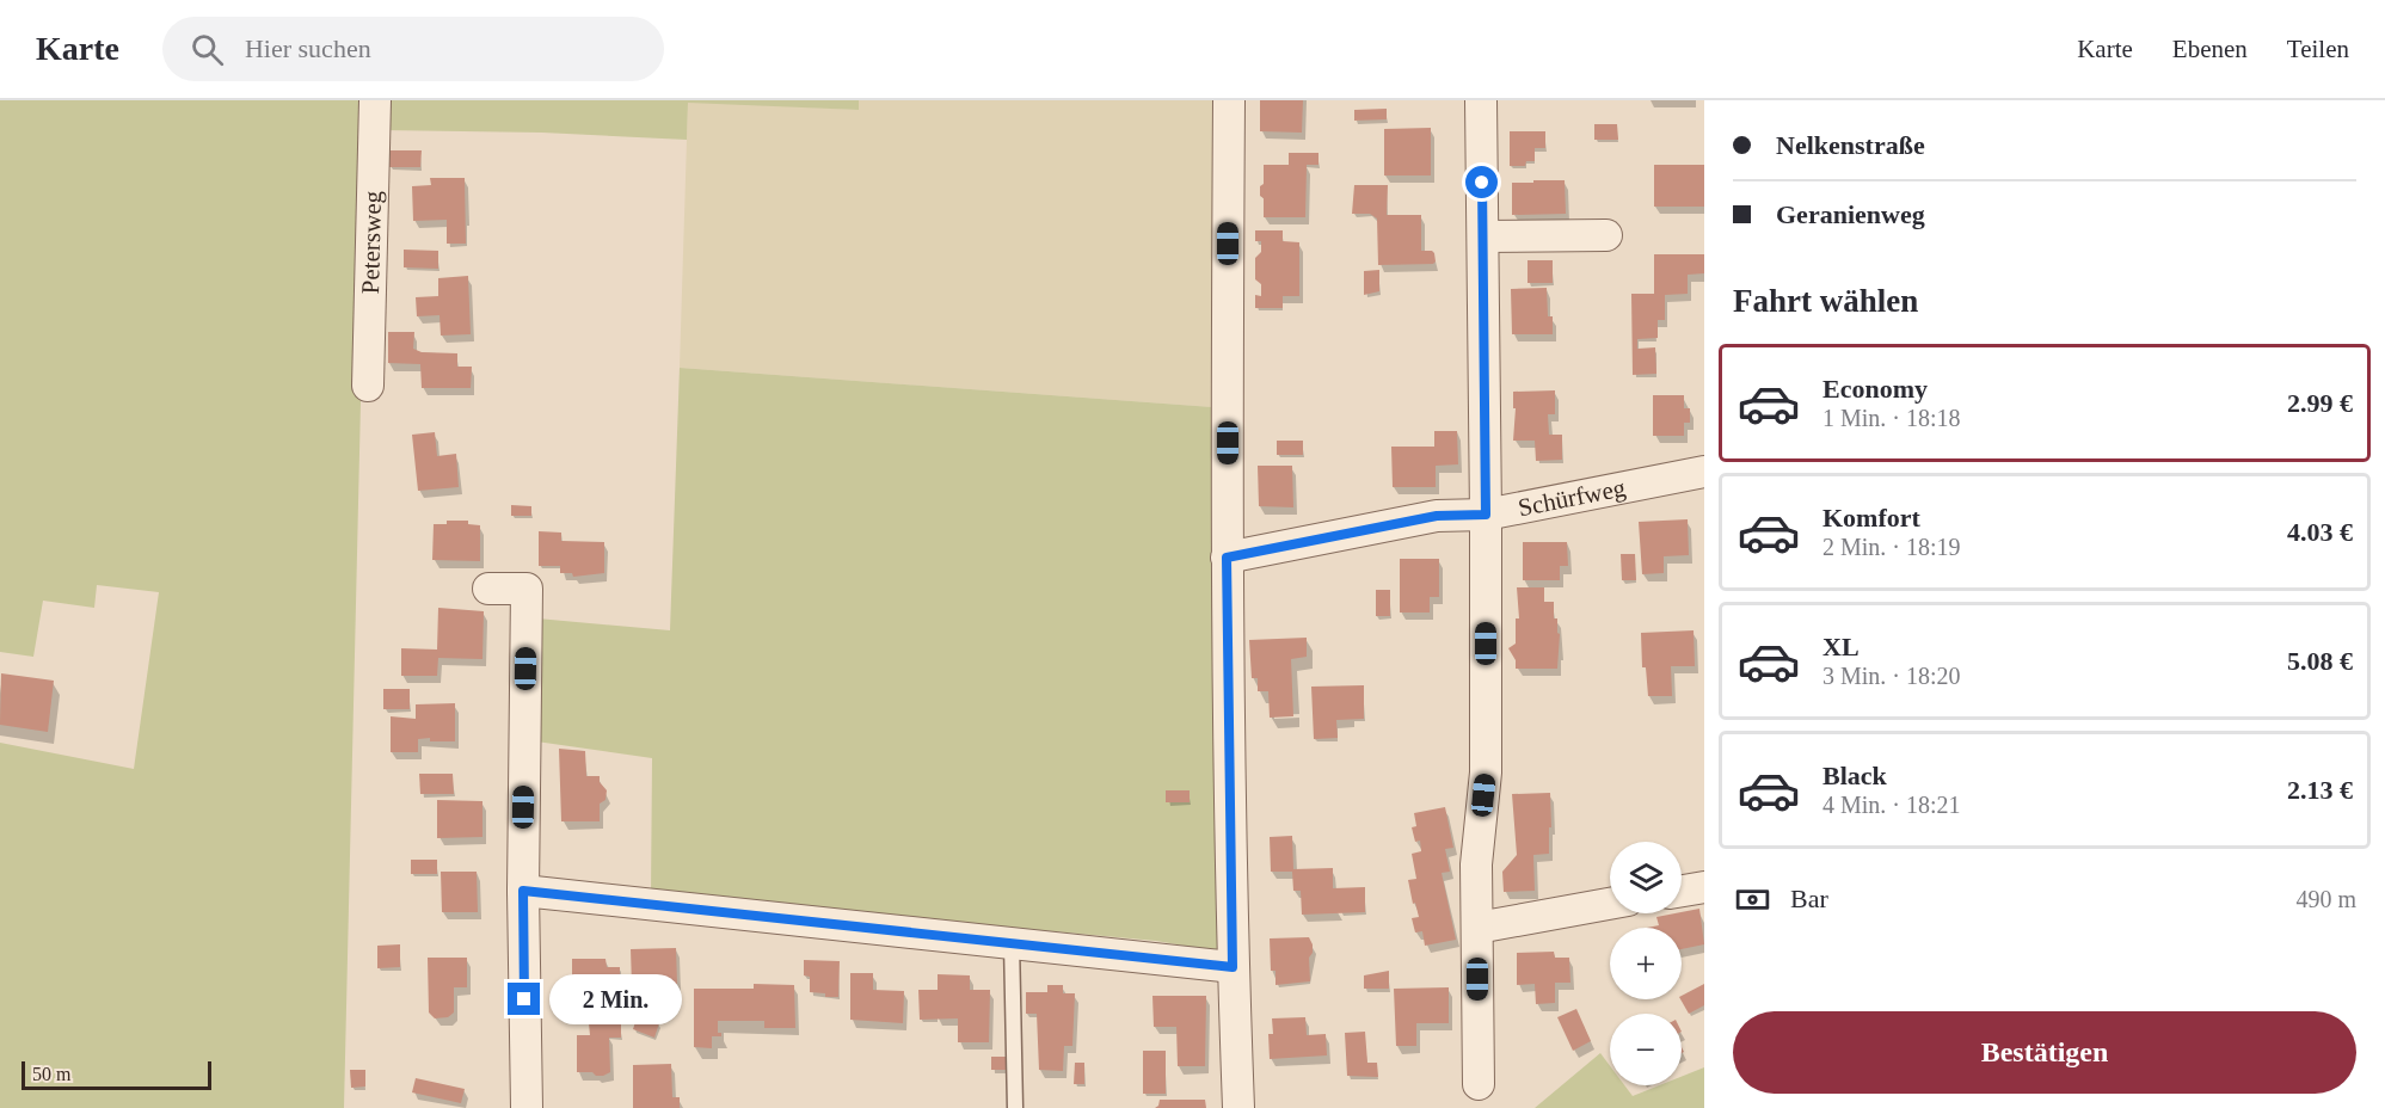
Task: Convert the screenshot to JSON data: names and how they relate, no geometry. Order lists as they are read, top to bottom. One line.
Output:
{"streets":{"street":["Petersweg","Schürfweg"]},"scale_bar":"50 m","page":{"header":"Karte","search":"Hier suchen","nav":["Karte","Ebenen","Teilen"],"banner":["Nelkenstraße","Geranienweg"],"heading":"Fahrt wählen","list":[{"name":"Economy","note":"1 Min. · 18:18","value":"2.99 €"},{"name":"Komfort","note":"2 Min. · 18:19","value":"4.03 €"},{"name":"XL","note":"3 Min. · 18:20","value":"5.08 €"},{"name":"Black","note":"4 Min. · 18:21","value":"2.13 €"}],"map_buttons":["+","−"],"pay":["Bar","490 m"],"bubble":"2 Min.","buttons":"Bestätigen","scale":"50 m"}}
